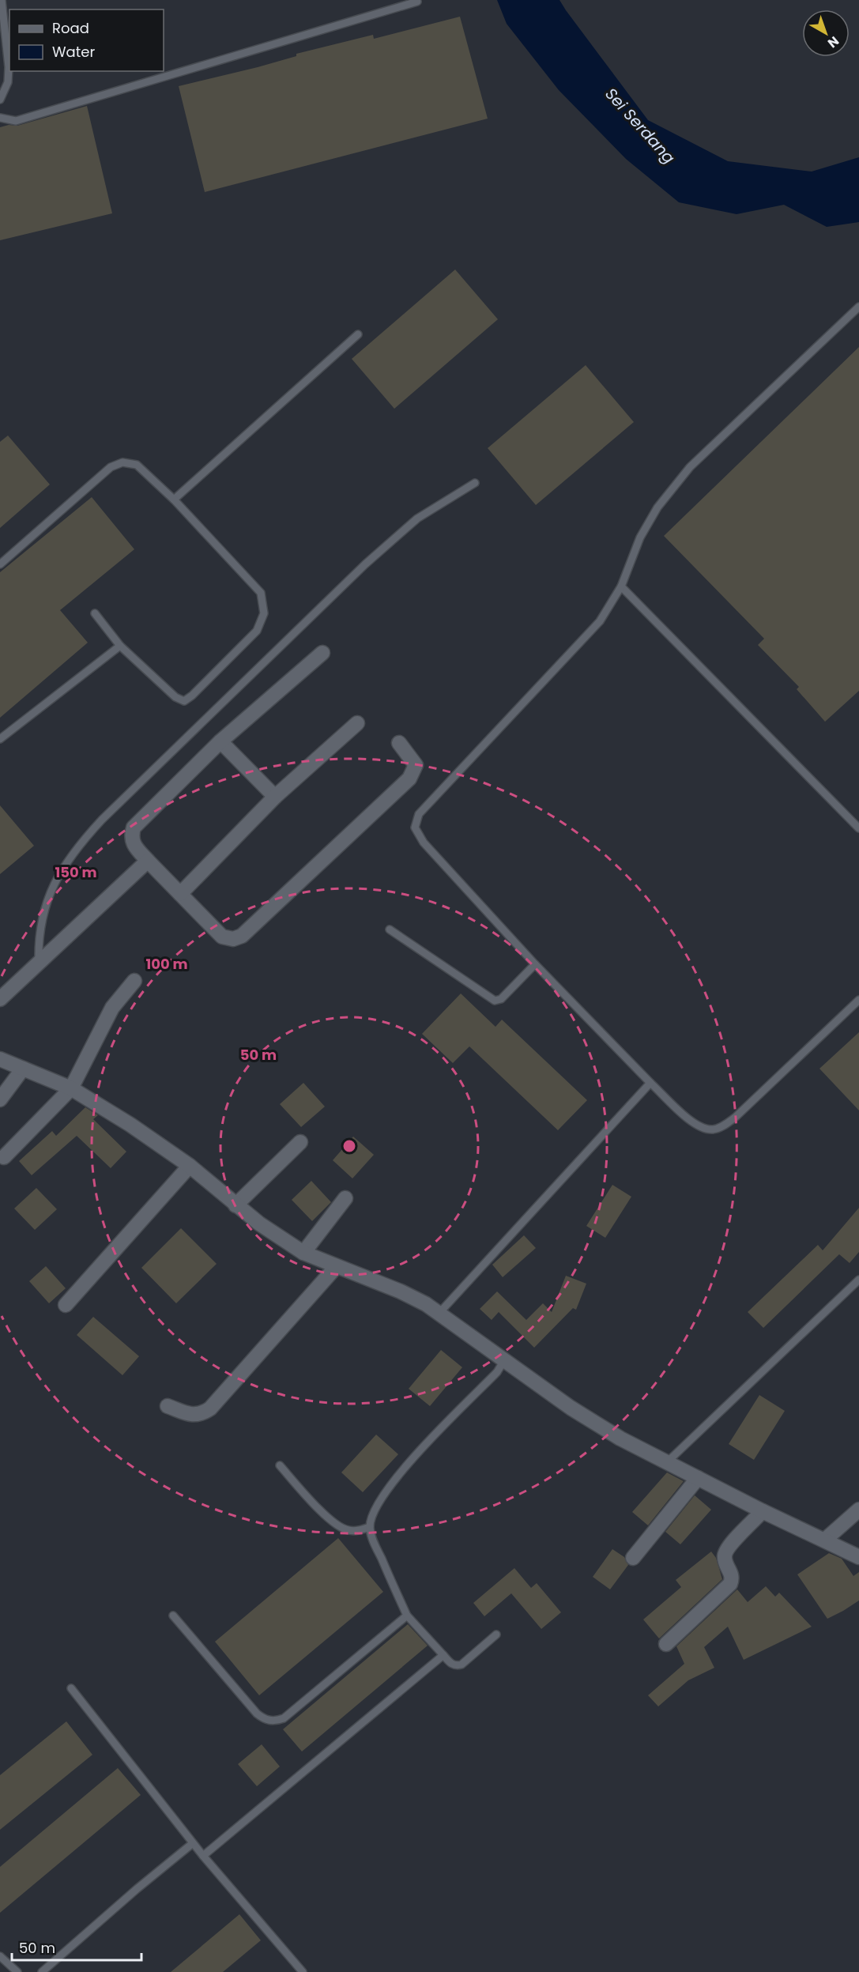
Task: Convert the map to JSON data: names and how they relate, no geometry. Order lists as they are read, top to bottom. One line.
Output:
{"water":["Sei Serdang"],"legend":["Road","Water"],"scale_bar":"50 m","north":"bottom right","rings":["150 m","100 m","50 m"]}
